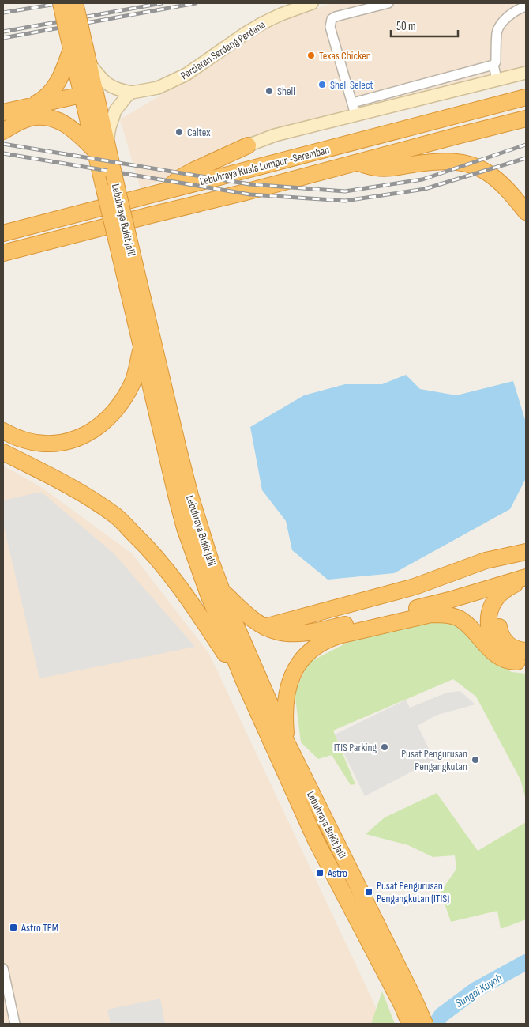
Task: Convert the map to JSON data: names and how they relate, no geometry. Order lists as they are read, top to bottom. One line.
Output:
{"streets":{"highway":["Lebuhraya Kuala Lumpur–Seremban","Lebuhraya Bukit Jalil"],"main road":["Persiaran Serdang Perdana"]},"crossings":[["Persiaran Serdang Perdana","Lebuhraya Bukit Jalil"]],"water":["Sungai Kuyoh"],"places":{"other":["Texas Chicken","Shell Select","Shell","Caltex","ITIS Parking","Pusat Pengurusan Pengangkutan"],"transit":["Astro","Pusat Pengurusan Pengangkutan (ITIS)","Astro TPM"]},"scale_bar":"50 m"}
